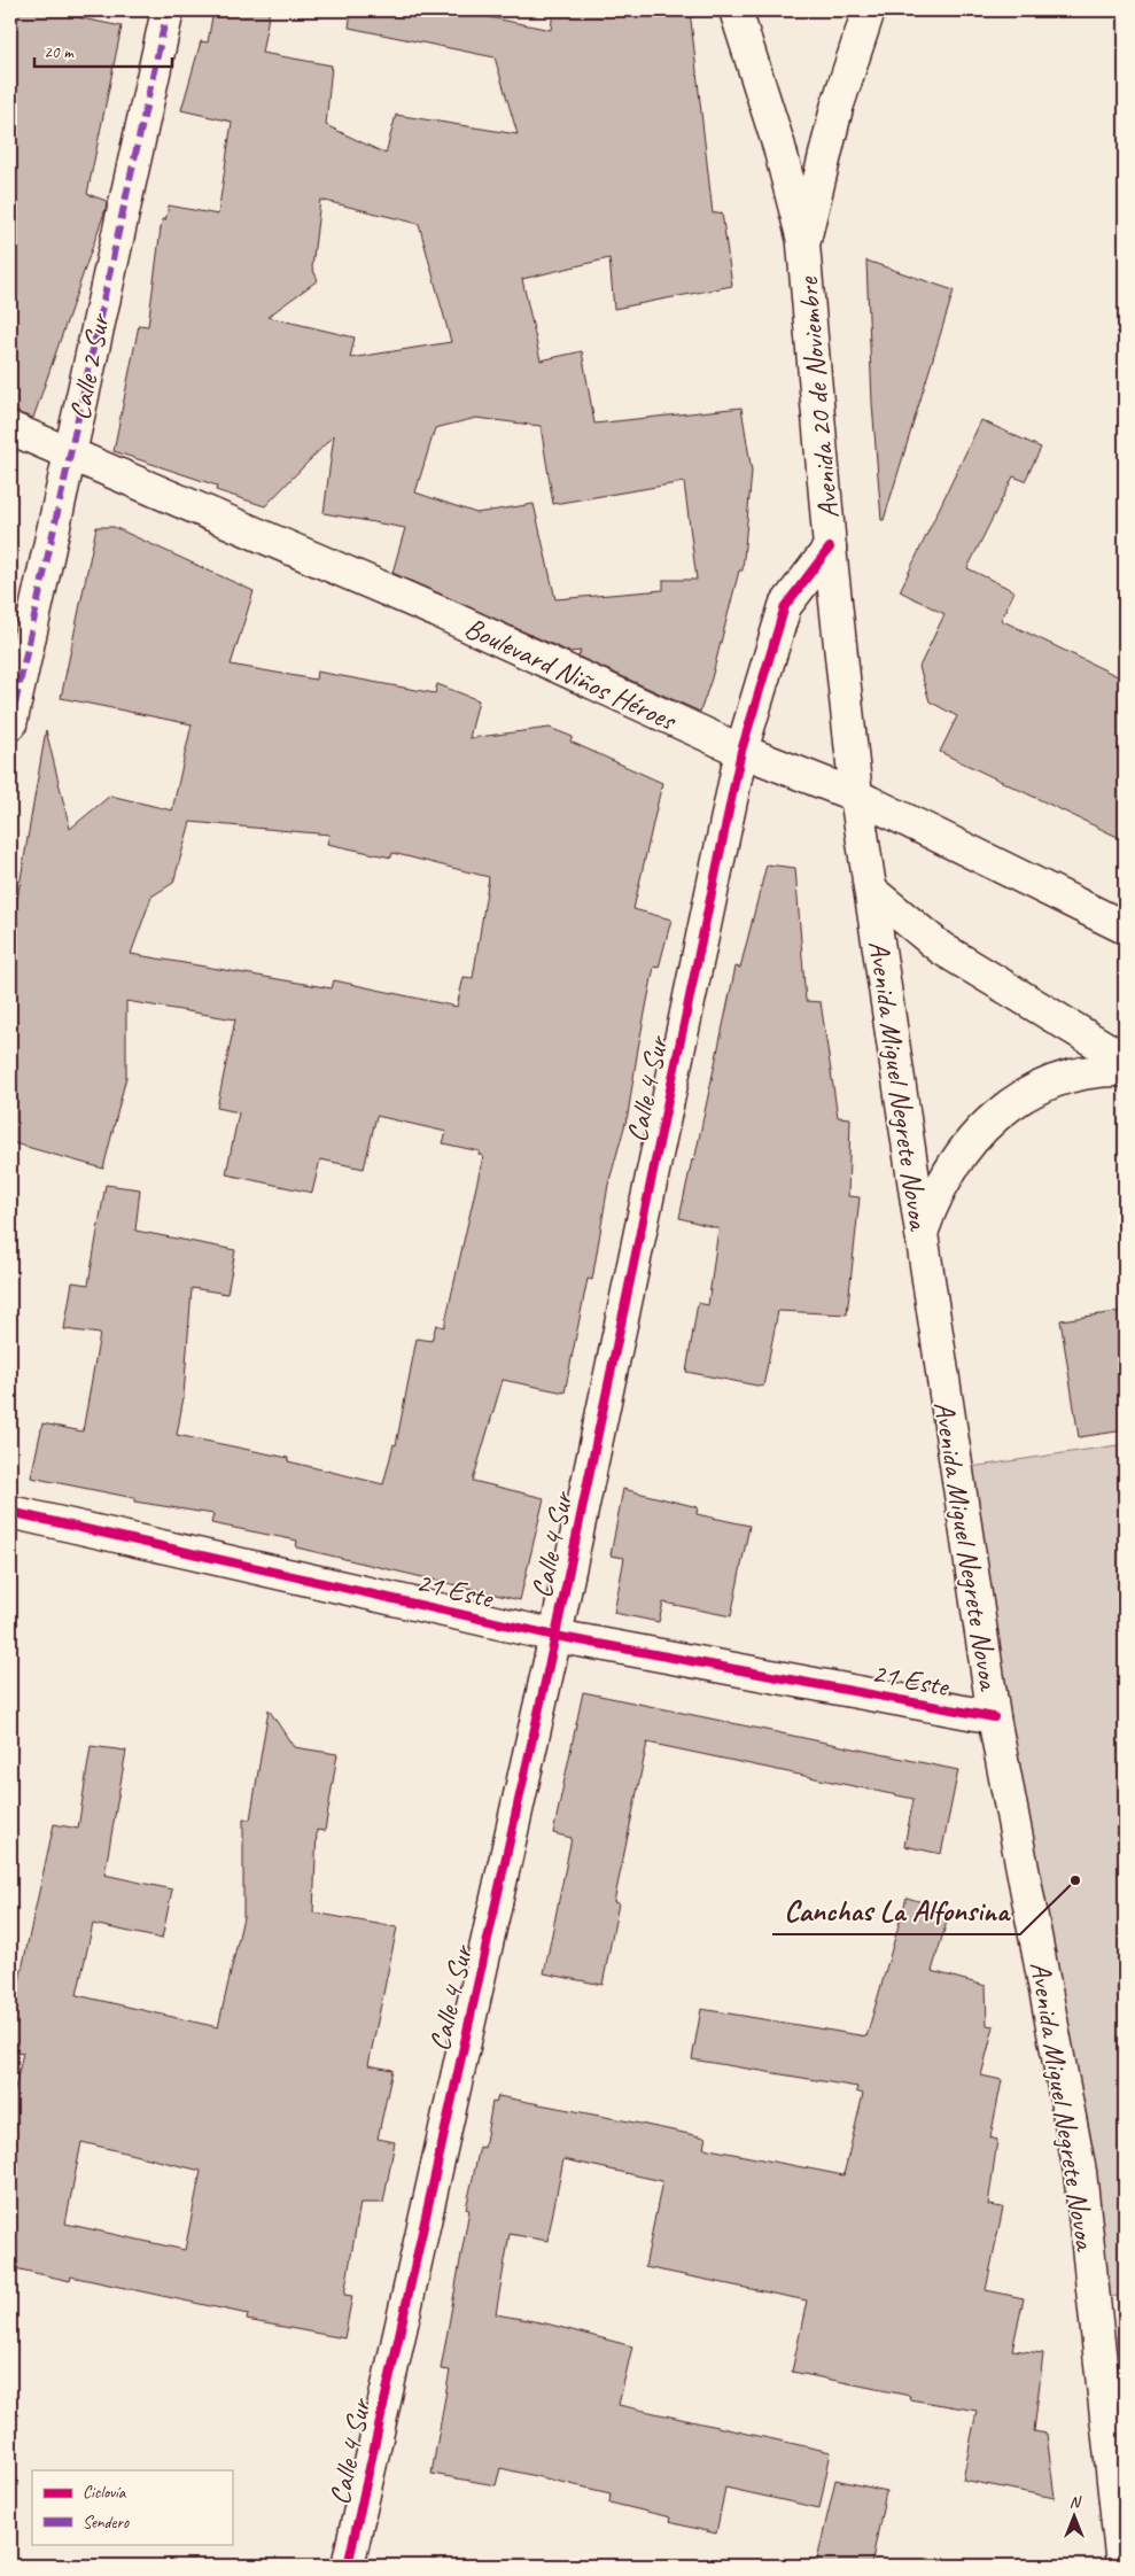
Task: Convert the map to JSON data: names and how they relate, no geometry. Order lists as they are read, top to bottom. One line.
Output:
{"streets":{"main road":["Calle 2 Sur","Avenida 20 de Noviembre","Boulevard Niños Héroes","Avenida Miguel Negrete Novoa","Calle 4 Sur","21 Este"]},"crossings":[["Calle 2 Sur","Boulevard Niños Héroes"],["Avenida 20 de Noviembre","Boulevard Niños Héroes"],["Avenida 20 de Noviembre","Avenida Miguel Negrete Novoa"],["Avenida 20 de Noviembre","Calle 4 Sur"],["Boulevard Niños Héroes","Avenida Miguel Negrete Novoa"],["Boulevard Niños Héroes","Calle 4 Sur"],["Avenida Miguel Negrete Novoa","21 Este"],["Calle 4 Sur","21 Este"]],"places":["Canchas La Alfonsina"],"legend":["Ciclovía","Sendero"],"scale_bar":"20 m","north":"top"}
